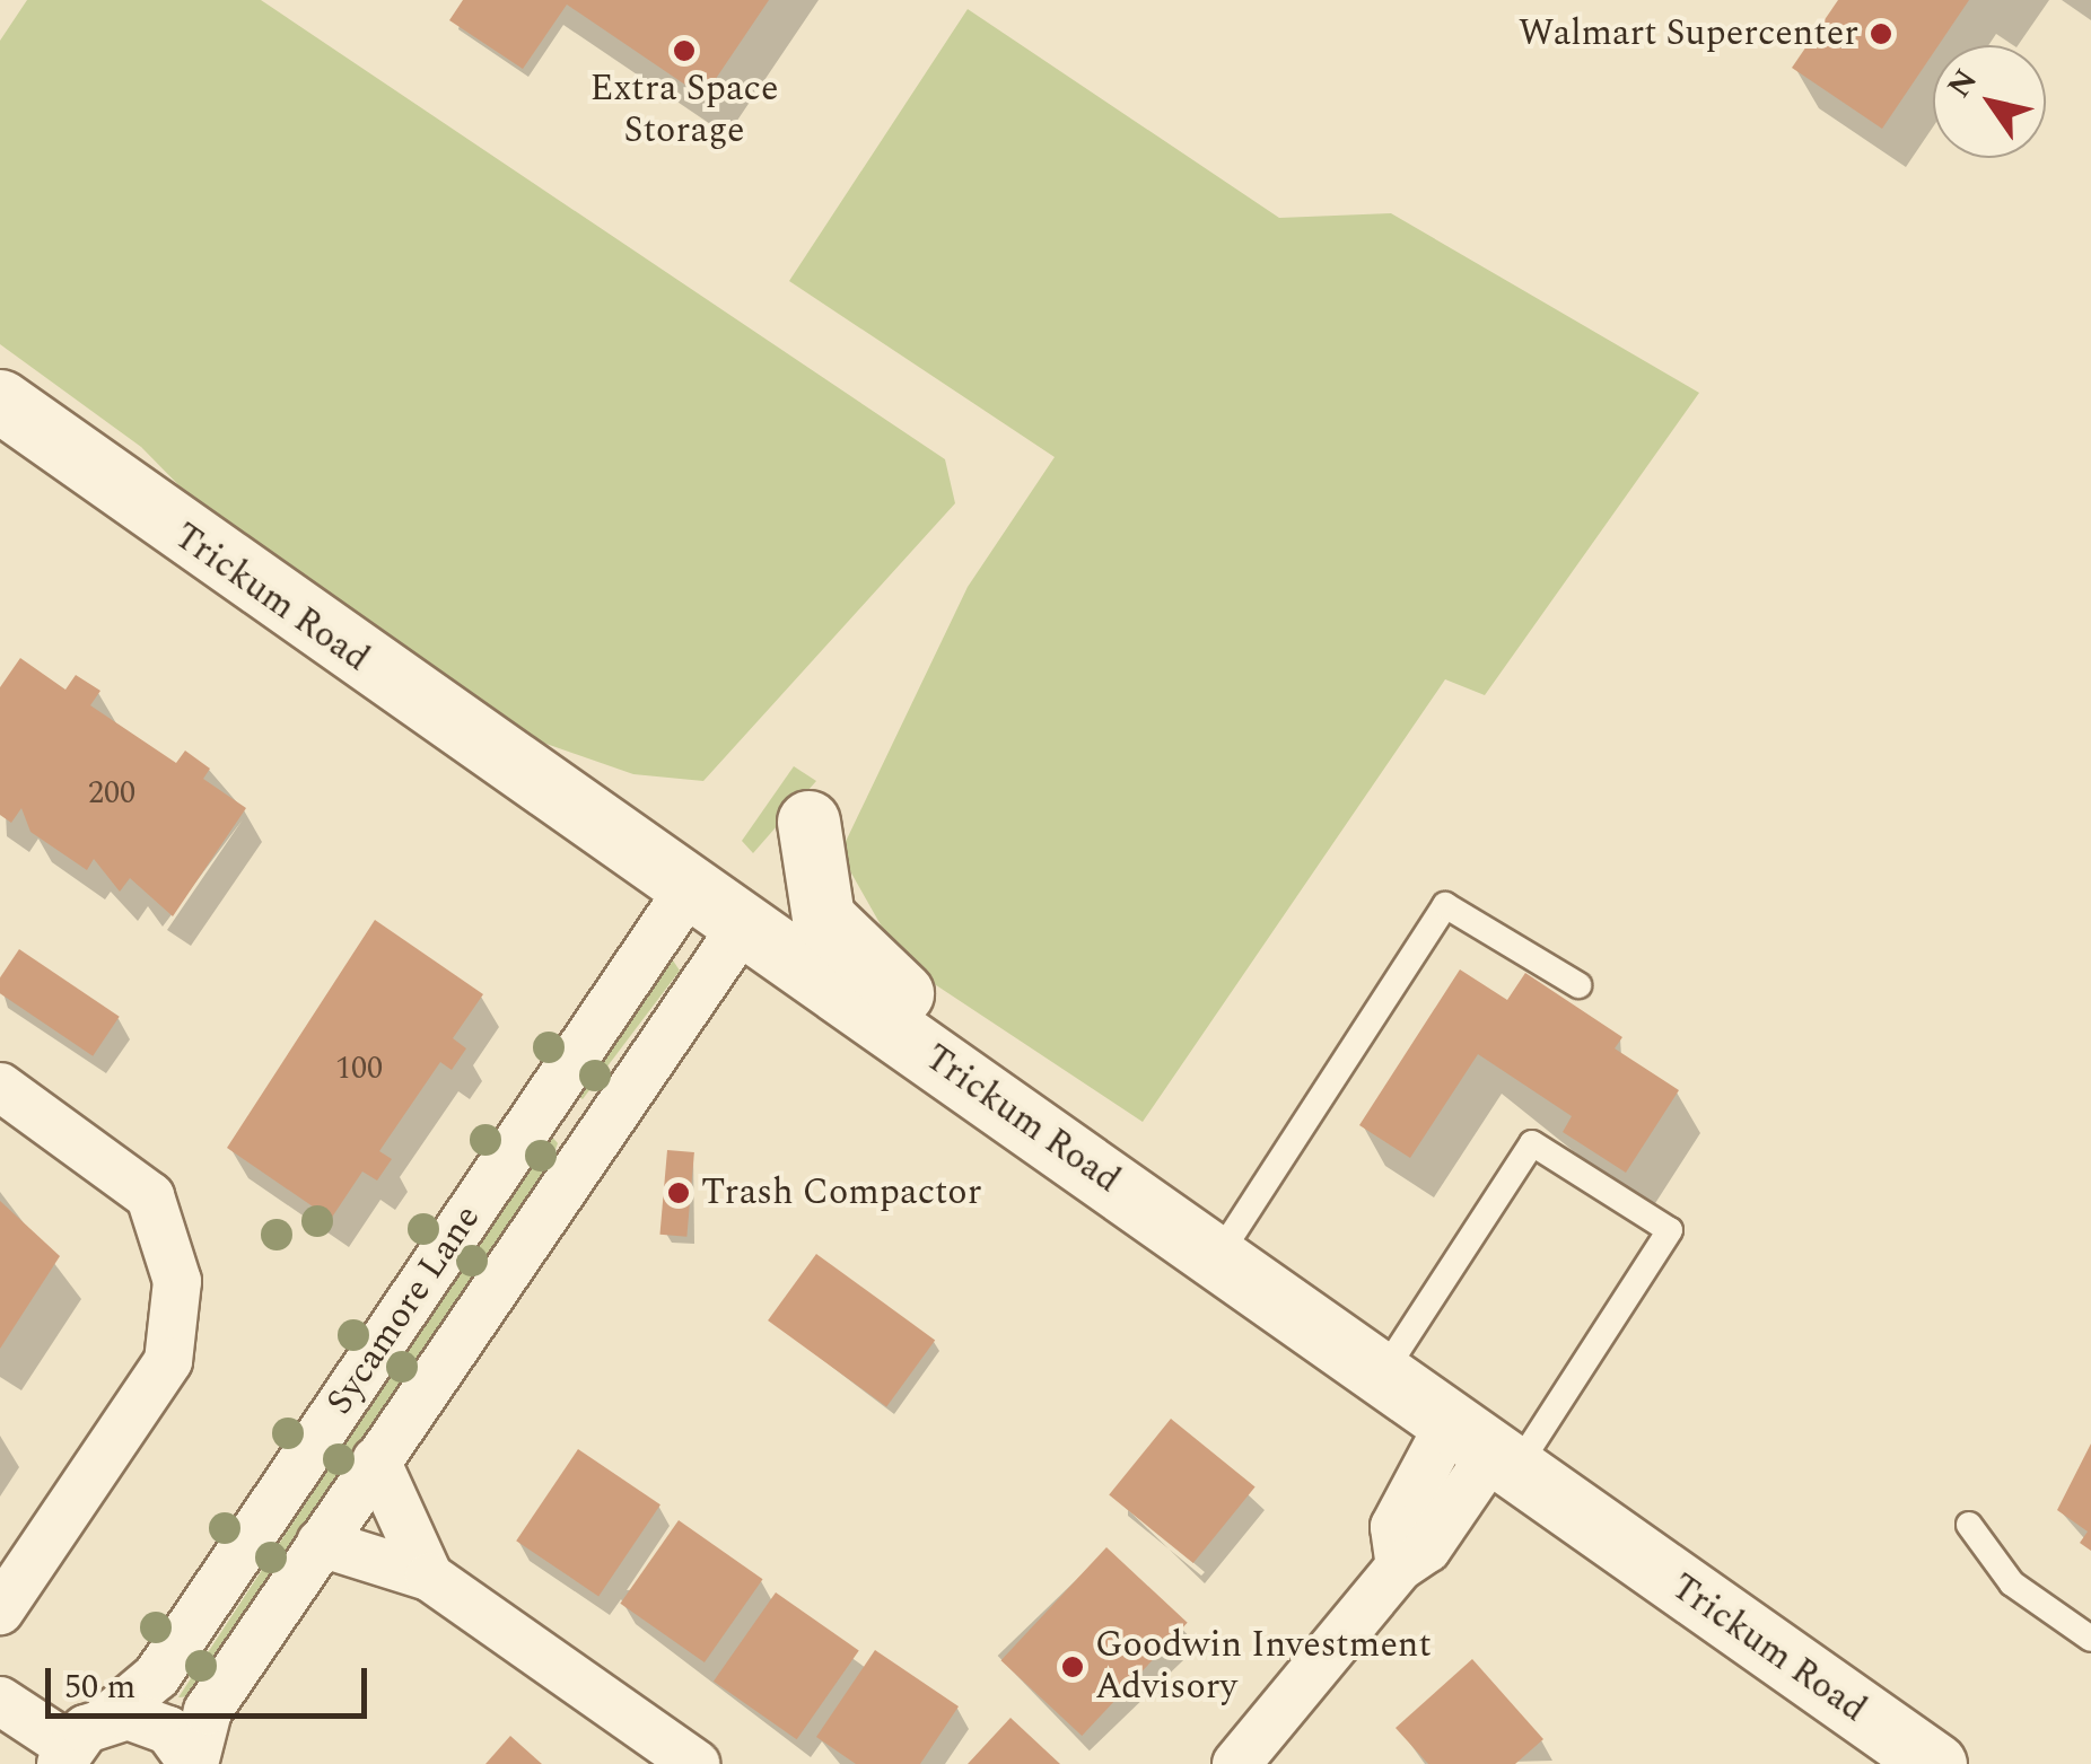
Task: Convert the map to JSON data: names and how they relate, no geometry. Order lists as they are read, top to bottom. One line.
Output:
{"streets":{"street":["Trickum Road","Sycamore Lane"]},"crossings":[["Trickum Road","Sycamore Lane"]],"places":["Walmart Supercenter","Extra Space Storage","Trash Compactor","Goodwin Investment Advisory"],"house_numbers":["200","100"],"scale_bar":"50 m","north":"top left"}
